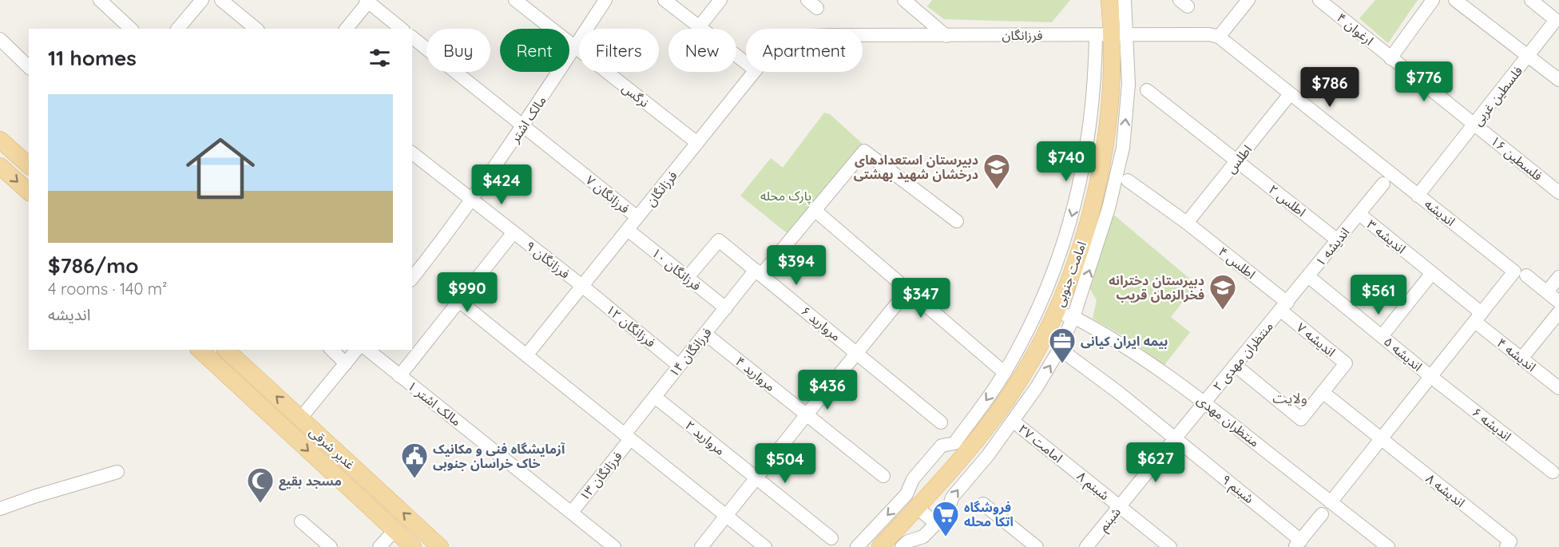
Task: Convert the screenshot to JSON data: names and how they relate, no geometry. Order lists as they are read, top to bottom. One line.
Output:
{"streets":{"main road":["امامت جنوبی","غدیر شرقی"],"street":["ارغوان ۴","فرزانگان","نرگس","فلسطین غربی","مالک اشتر","فلسطین ۱۶","اطلس","فرزانگان ۷","اطلس ۲","اندیشه","اندیشه ۳","اندیشه ۱","فرزانگان ۹","اطلس ۴","فرزانگان ۱۰","مروارید ۶","فرزانگان ۱۲","اندیشه ۷","فرزانگان ۱۴","اندیشه ۵","اندیشه ۴","منتظران مهدی ۲","مروارید ۴","مالک اشتر ۱","منتظران مهدی","اندیشه ۶","مروارید ۲","امامت ۲۷","فرزانگان ۱۳","شبنم ۸","شبنم ۹","اندیشه ۸","شبنم"]},"crossings":[["ارغوان ۴","فلسطین غربی"],["ارغوان ۴","فلسطین ۱۶"],["فرزانگان","نرگس"],["فرزانگان","فرزانگان ۷"],["فرزانگان","فرزانگان ۹"],["فرزانگان","فرزانگان ۱۰"],["فرزانگان","امامت جنوبی"],["فرزانگان","فرزانگان ۱۲"],["نرگس","مالک اشتر"],["فلسطین غربی","فلسطین ۱۶"],["فلسطین غربی","اندیشه"],["مالک اشتر","فرزانگان ۷"],["مالک اشتر","فرزانگان ۹"],["اطلس","اطلس ۲"],["اطلس","اندیشه"],["اطلس","اطلس ۴"],["اطلس ۲","اندیشه ۱"],["اندیشه","اندیشه ۳"],["اندیشه","اندیشه ۵"],["اندیشه","اندیشه ۴"],["اندیشه","منتظران مهدی"],["اندیشه","اندیشه ۶"],["اندیشه","اندیشه ۸"],["اندیشه ۳","اندیشه ۱"],["اندیشه ۳","اندیشه ۴"],["اندیشه ۱","اطلس ۴"],["اندیشه ۱","اندیشه ۷"],["اندیشه ۱","اندیشه ۵"],["اندیشه ۱","منتظران مهدی ۲"],["فرزانگان ۹","فرزانگان ۱۲"],["اطلس ۴","اندیشه ۷"],["اطلس ۴","منتظران مهدی ۲"],["فرزانگان ۱۰","مروارید ۶"],["فرزانگان ۱۰","فرزانگان ۱۴"],["امامت جنوبی","منتظران مهدی"],["مروارید ۶","فرزانگان ۱۴"],["فرزانگان ۱۲","فرزانگان ۱۴"],["اندیشه ۷","منتظران مهدی ۲"],["فرزانگان ۱۴","مروارید ۴"],["فرزانگان ۱۴","مروارید ۲"],["فرزانگان ۱۴","فرزانگان ۱۳"],["اندیشه ۵","اندیشه ۶"],["منتظران مهدی ۲","منتظران مهدی"],["منتظران مهدی ۲","شبنم"],["مالک اشتر ۱","فرزانگان ۱۳"],["منتظران مهدی","شبنم"],["امامت ۲۷","شبنم ۸"],["شبنم ۸","شبنم"],["شبنم ۹","شبنم"]],"districts":["ولایت"],"parks":["پارک محله"],"places":{"school or university":["دبیرستان استعدادهای درخشان شهید بهشتی","دبیرستان دخترانه فخرالزمان قریب"],"office":["بیمه ایران کیانی"],"public building":["آزمایشگاه فنی و مکانیک خاک خراسان جنوبی"],"mosque":["مسجد بقیع"],"supermarket":["فروشگاه اتکا محله"]},"page":{"chip":["Buy","Rent","Filters","New","Apartment"],"heading":"11 homes","price":["$776","$786","$740","$424","$394","$990","$561","$347","$436","$627","$504"],"list":[{"name":"$786/mo","note":"4 rooms · 140 m² · اندیشه"}]}}
